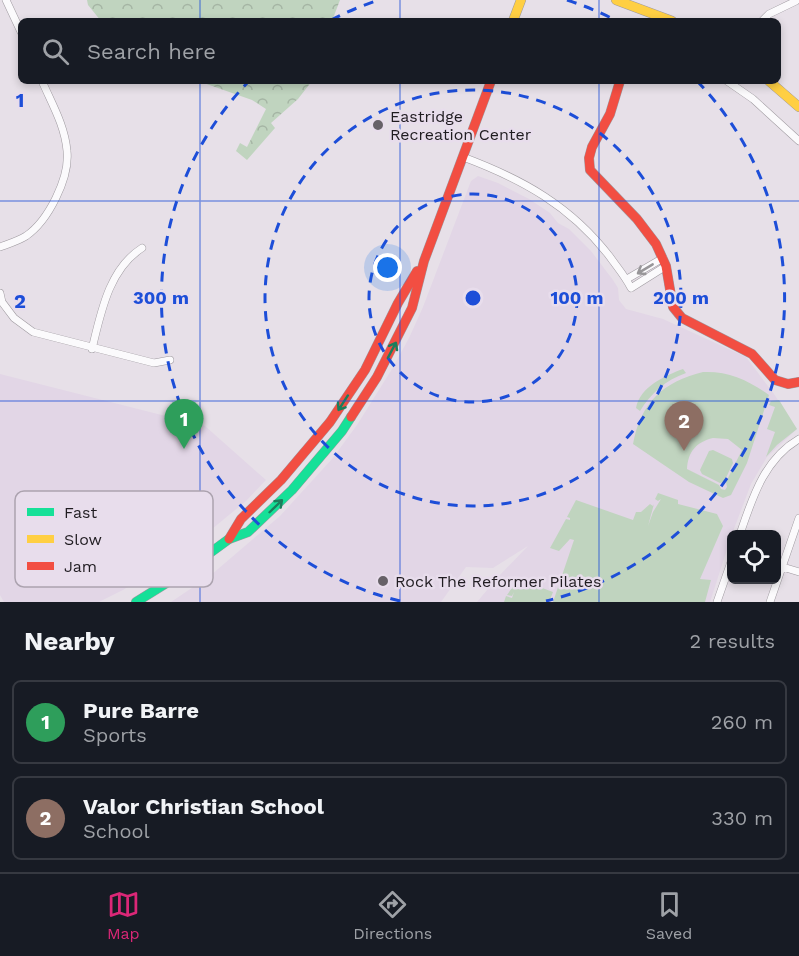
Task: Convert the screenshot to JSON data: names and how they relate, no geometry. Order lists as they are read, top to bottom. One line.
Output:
{"places":["Eastridge Recreation Center","Rock The Reformer Pilates"],"legend":["Fast","Slow","Jam"],"page":{"search":"Search here","pins":["1","2"],"heading":["Nearby","2 results"],"list":[{"mark":"1","name":"Pure Barre","note":"Sports","value":"260 m"},{"mark":"2","name":"Valor Christian School","note":"School","value":"330 m"}],"nav":["Map","Directions","Saved"]},"grid":{"rows":["1","2"]},"rings":["100 m","200 m","300 m"]}
